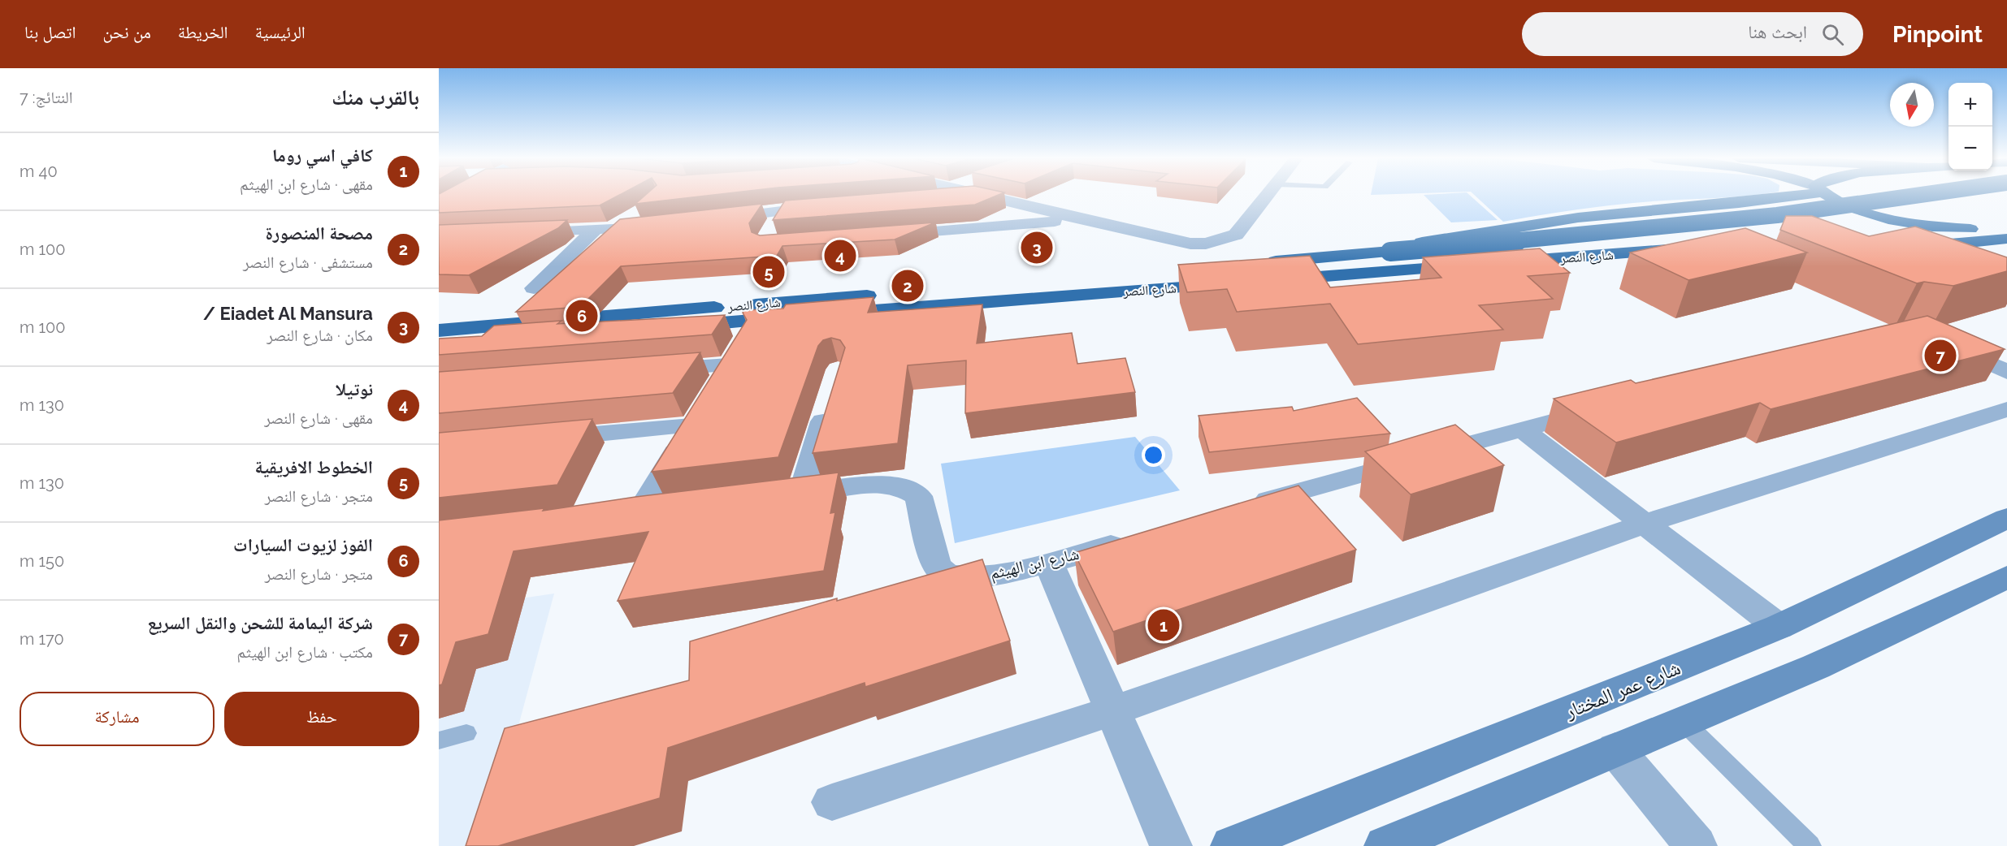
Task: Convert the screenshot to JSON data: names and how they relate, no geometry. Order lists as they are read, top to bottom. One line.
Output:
{"streets":{"highway":["شارع النصر"],"main road":["شارع عمر المختار"],"street":["شارع ابن الهيثم"]},"north":"bottom","page":{"header":"Pinpoint","search":"ابحث هنا","nav":["الرئيسية","الخريطة","من نحن","اتصل بنا"],"heading":["بالقرب منك","النتائج: 7"],"map_buttons":["+","−"],"list":[{"mark":"1","name":"كافي اسي روما","note":"مقهى · شارع ابن الهيثم","value":"40 m"},{"mark":"2","name":"مصحة المنصورة","note":"مستشفى · شارع النصر","value":"100 m"},{"mark":"3","name":"Eiadet Al Mansura /","note":"مكان · شارع النصر","value":"100 m"},{"mark":"4","name":"نوتيلا","note":"مقهى · شارع النصر","value":"130 m"},{"mark":"5","name":"الخطوط الافريقية","note":"متجر · شارع النصر","value":"130 m"},{"mark":"6","name":"الفوز لزيوت السيارات","note":"متجر · شارع النصر","value":"150 m"},{"mark":"7","name":"شركة اليمامة للشحن والنقل السريع","note":"مكتب · شارع ابن الهيثم","value":"170 m"}],"pins":["3","4","5","2","6","7","1"],"buttons":["حفظ","مشاركة"]}}
